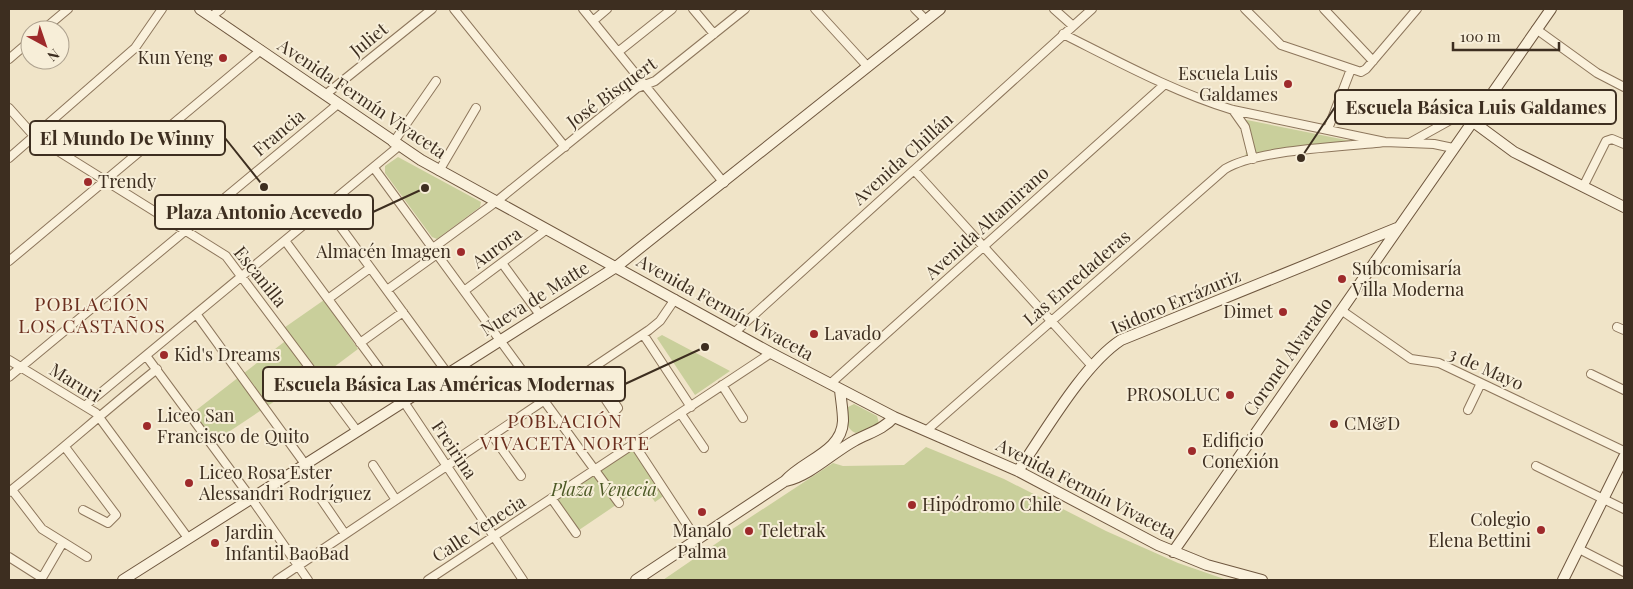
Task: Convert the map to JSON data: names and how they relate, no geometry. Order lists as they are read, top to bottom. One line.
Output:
{"streets":{"street":["Juliet","José Bisquert","Avenida Fermín Vivaceta","Francia","Avenida Chillán","Avenida Altamirano","Aurora","Escanilla","Las Enredaderas","Nueva de Matte","Isidoro Errázuriz","Coronel Alvarado","3 de Mayo","Maruri","Freirina","Calle Venecia"]},"crossings":[["Juliet","Avenida Fermín Vivaceta"],["José Bisquert","Avenida Fermín Vivaceta"],["Avenida Fermín Vivaceta","Francia"],["Avenida Fermín Vivaceta","Avenida Chillán"],["Avenida Fermín Vivaceta","Avenida Altamirano"],["Avenida Fermín Vivaceta","Aurora"],["Avenida Fermín Vivaceta","Las Enredaderas"],["Avenida Fermín Vivaceta","Nueva de Matte"],["Avenida Fermín Vivaceta","Isidoro Errázuriz"],["Avenida Fermín Vivaceta","Coronel Alvarado"],["Avenida Fermín Vivaceta","Calle Venecia"],["Francia","Escanilla"],["Francia","Maruri"],["Escanilla","Nueva de Matte"],["Nueva de Matte","Maruri"],["Nueva de Matte","Freirina"],["Isidoro Errázuriz","Coronel Alvarado"],["Coronel Alvarado","3 de Mayo"],["Freirina","Calle Venecia"]],"districts":["POBLACIÓN LOS CASTAÑOS","POBLACIÓN VIVACETA NORTE"],"parks":["Plaza Venecia"],"places":["Kun Yeng","Escuela Luis Galdames","Escuela Básica Luis Galdames","Trendy","El Mundo De Winny","Plaza Antonio Acevedo","Almacén Imagen","Subcomisaría Villa Moderna","Dimet","Lavado","Escuela Básica Las Américas Modernas","Kid's Dreams","PROSOLUC","CM&D","Liceo San Francisco de Quito","Edificio Conexión","Liceo Rosa Ester Alessandri Rodríguez","Hipódromo Chile","Manalo Palma","Colegio Elena Bettini","Teletrak","Jardin Infantil BaoBad"],"scale_bar":"100 m","north":"bottom right"}
